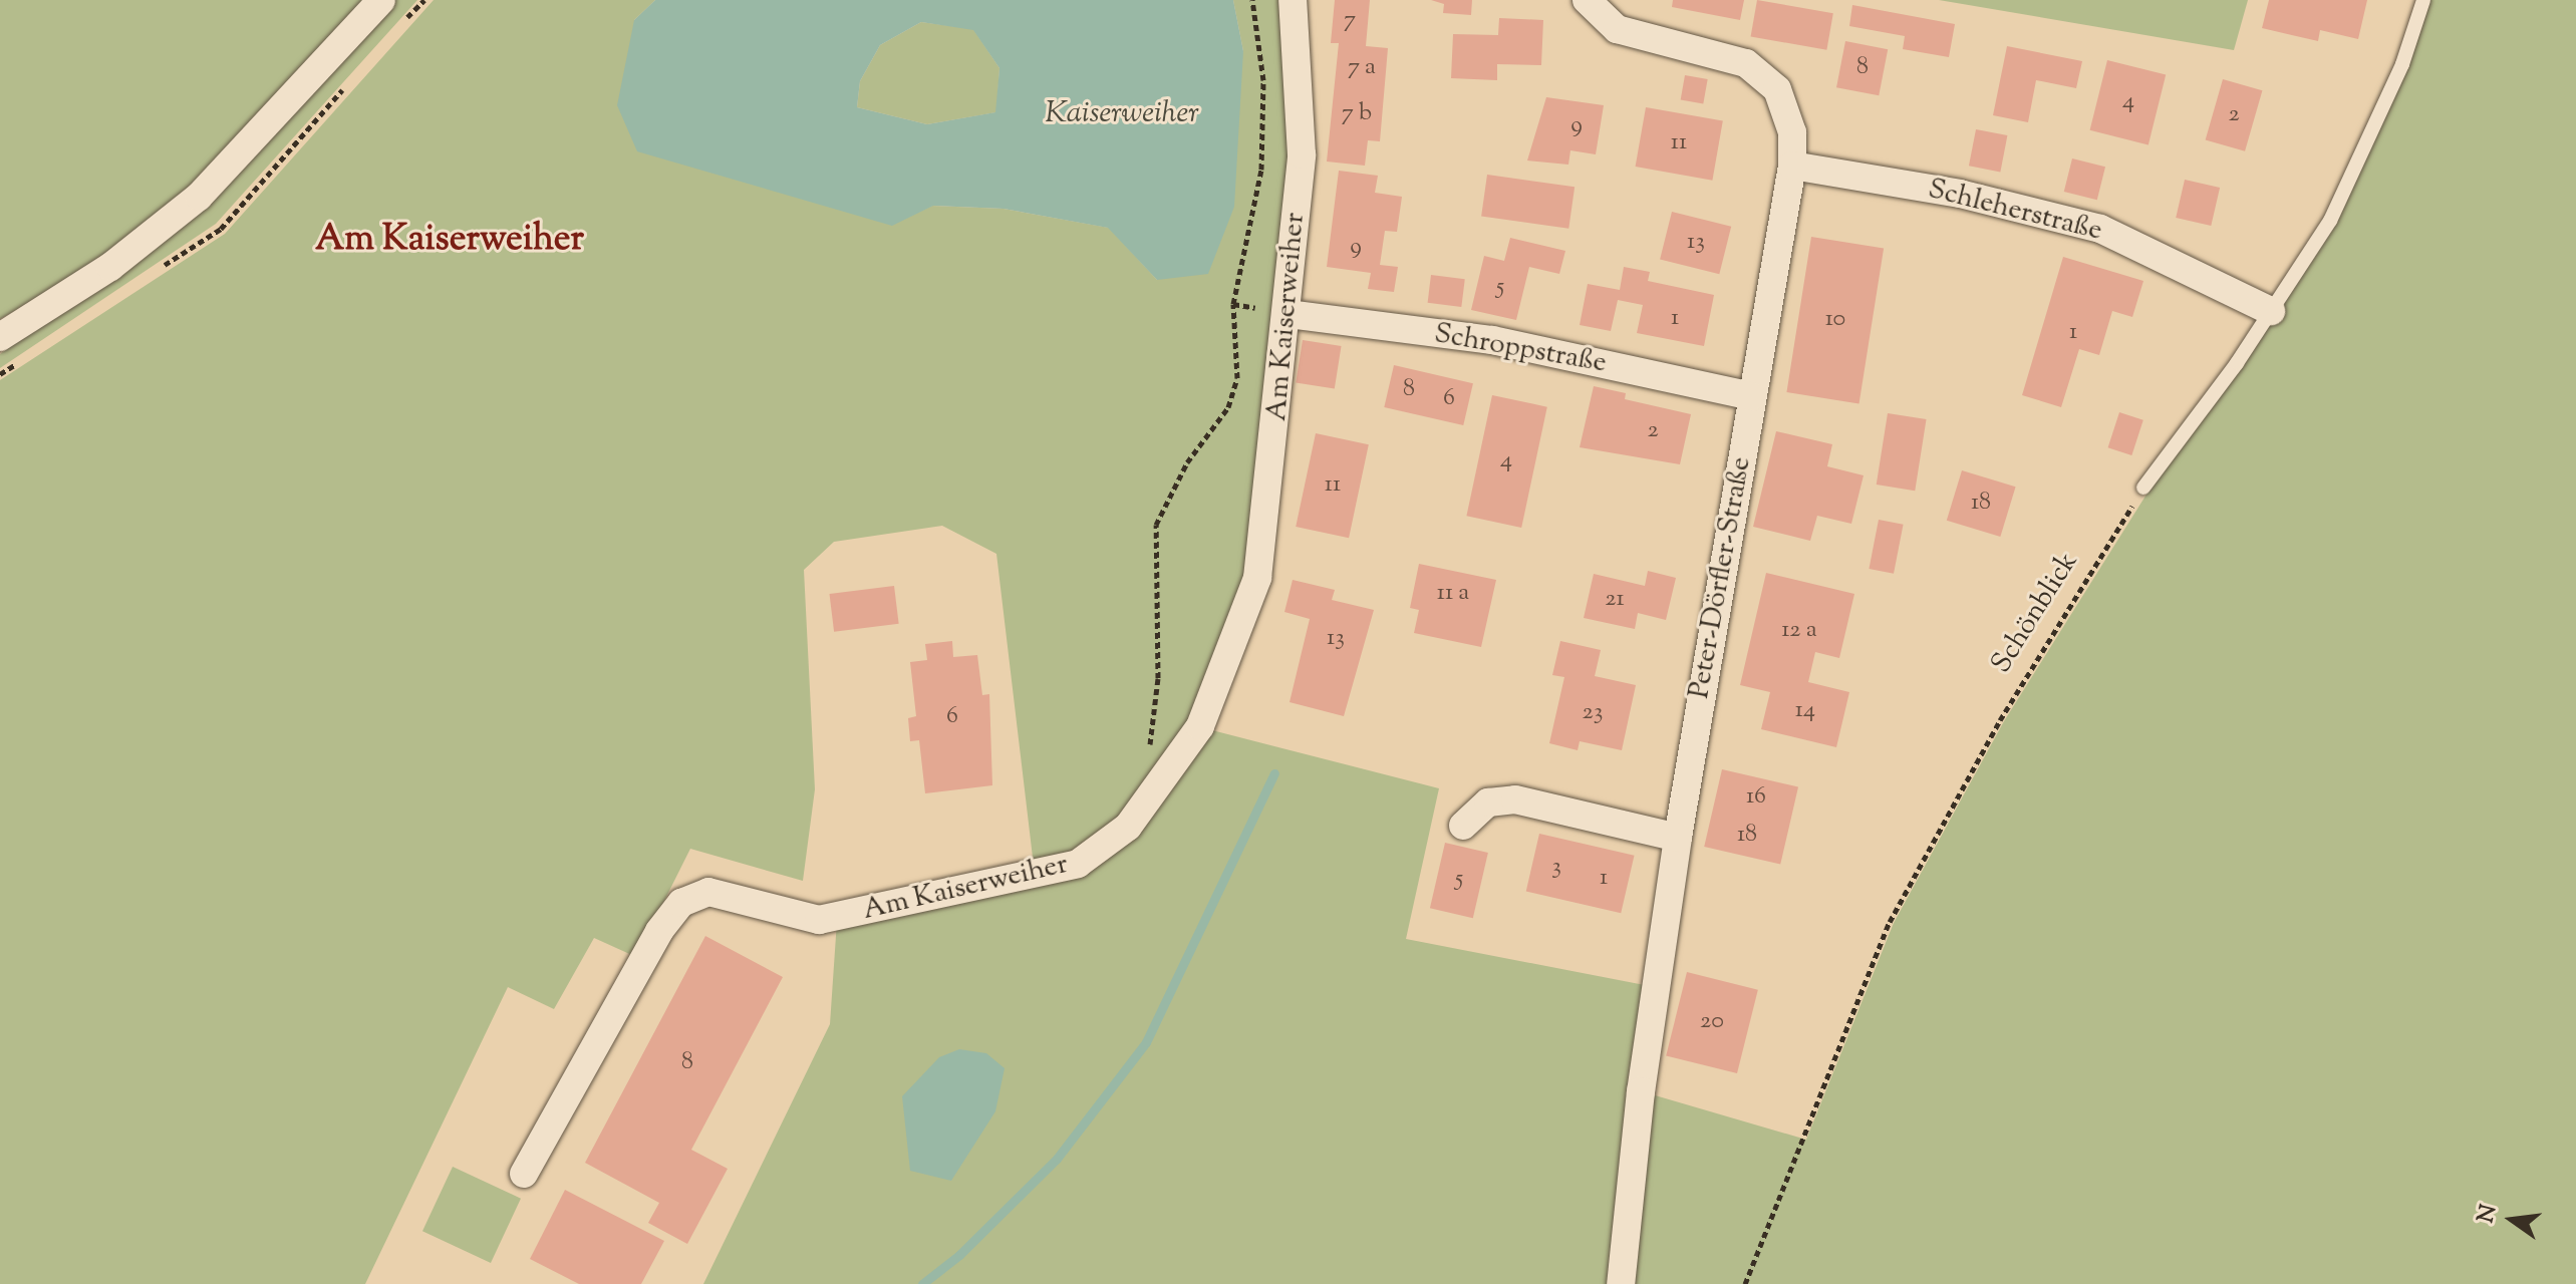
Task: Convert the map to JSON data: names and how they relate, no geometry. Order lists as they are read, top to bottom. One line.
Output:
{"streets":{"street":["Schleherstraße","Am Kaiserweiher","Schroppstraße","Peter-Dörfler-Straße"],"path":["Schönblick"]},"crossings":[["Schleherstraße","Peter-Dörfler-Straße"],["Am Kaiserweiher","Schroppstraße"],["Schroppstraße","Peter-Dörfler-Straße"]],"districts":["Am Kaiserweiher"],"water":["Kaiserweiher"],"house_numbers":["7","7 a","8","4","7 b","2","9","11","13","9","5","1","10","1","8","6","2","4","11","18","11 a","21","12 a","13","14","23","6","16","18","3","1","5","20","8"],"north":"left"}
